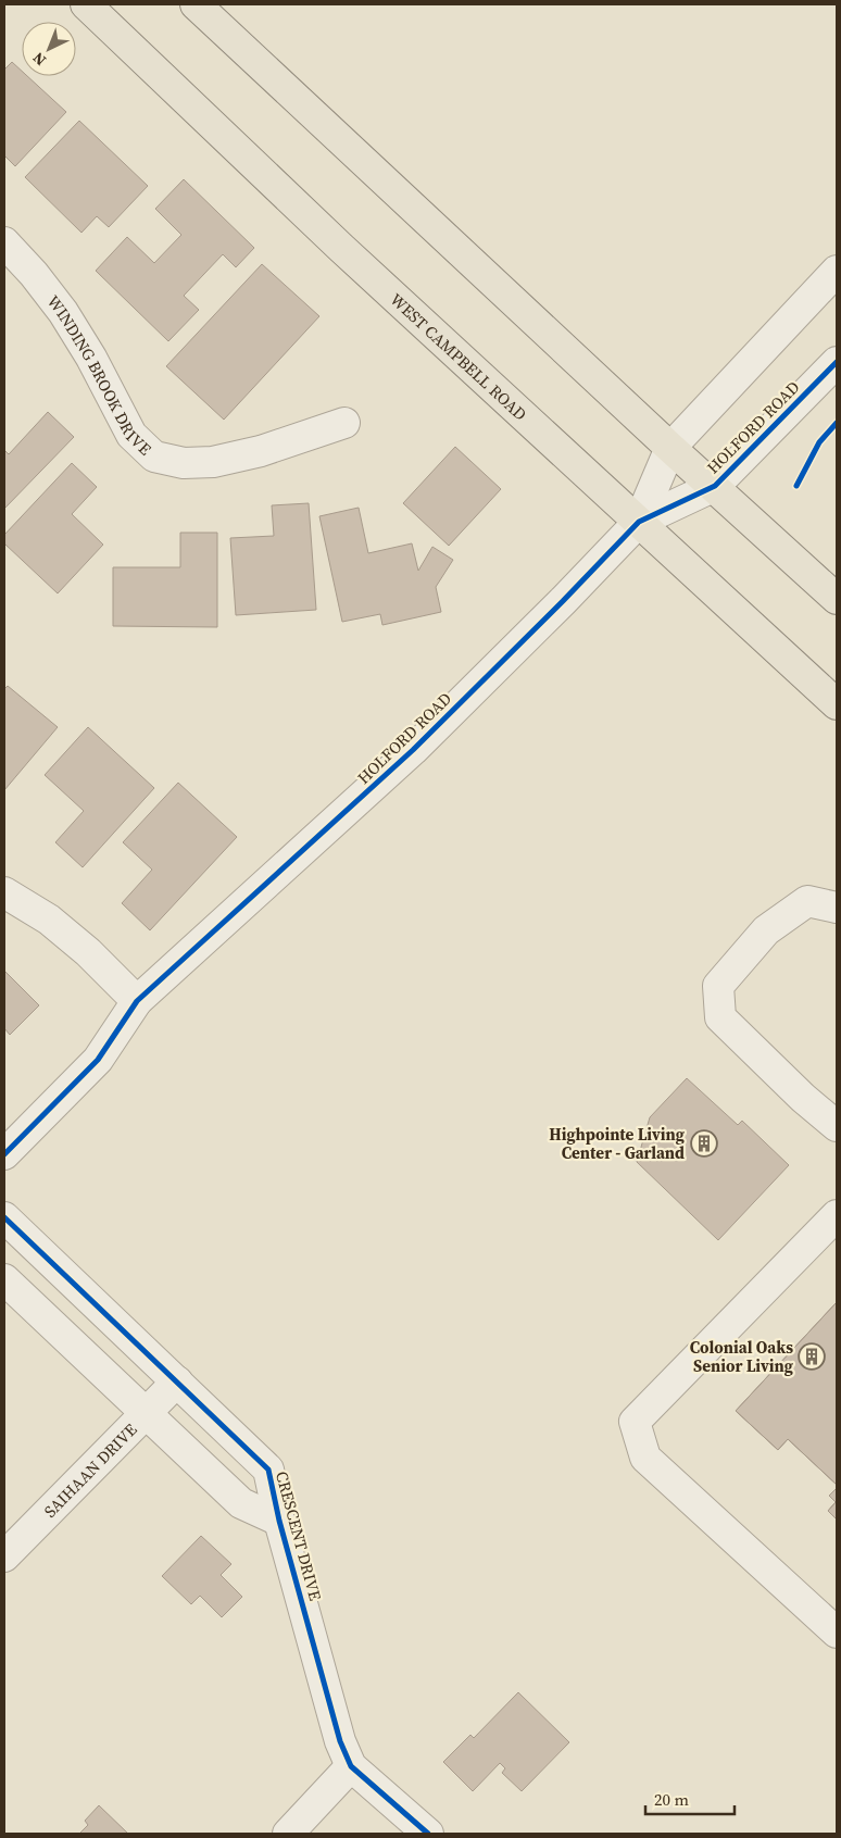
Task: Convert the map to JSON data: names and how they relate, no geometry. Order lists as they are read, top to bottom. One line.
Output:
{"streets":{"main road":["WEST CAMPBELL ROAD"],"street":["WINDING BROOK DRIVE","HOLFORD ROAD","SAIHAAN DRIVE","CRESCENT DRIVE"]},"crossings":[["WEST CAMPBELL ROAD","HOLFORD ROAD"],["SAIHAAN DRIVE","CRESCENT DRIVE"]],"places":{"building":["Highpointe Living Center - Garland","Colonial Oaks Senior Living"]},"scale_bar":"20 m","north":"bottom left"}
